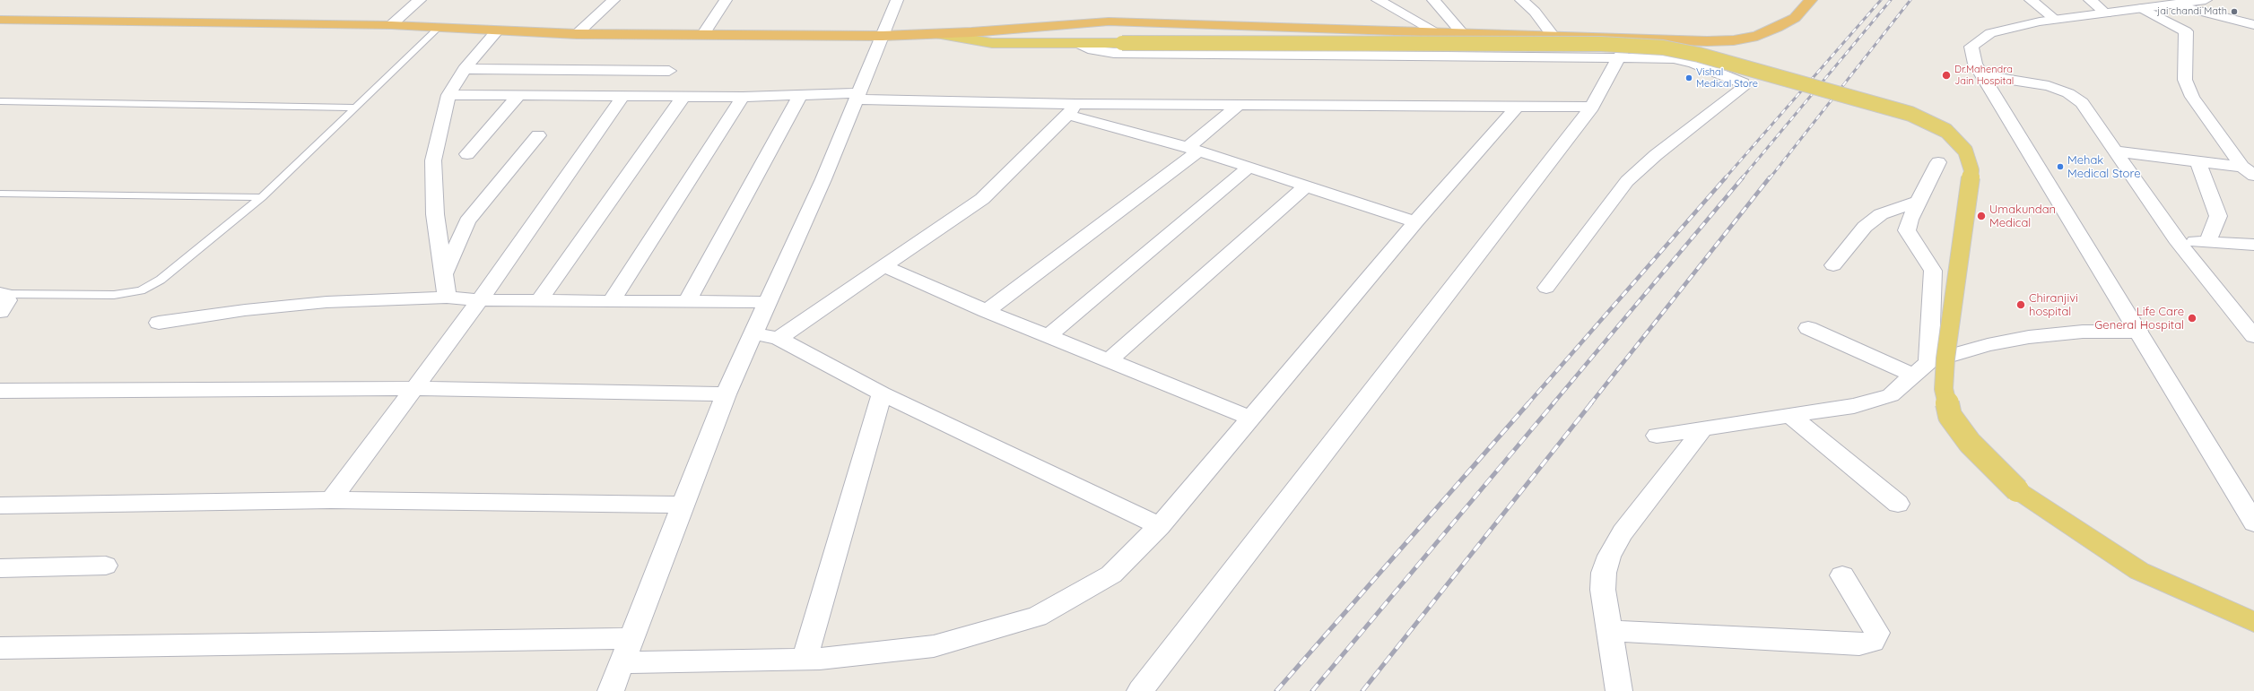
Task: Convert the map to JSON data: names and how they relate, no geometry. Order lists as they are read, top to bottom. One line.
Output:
{"places":["jai chandi Math","Dr.Mahendra Jain Hospital","Vishal Medical Store","Mehak Medical Store","Umakundan Medical","Chiranjivi hospital","Life Care General Hospital"]}
